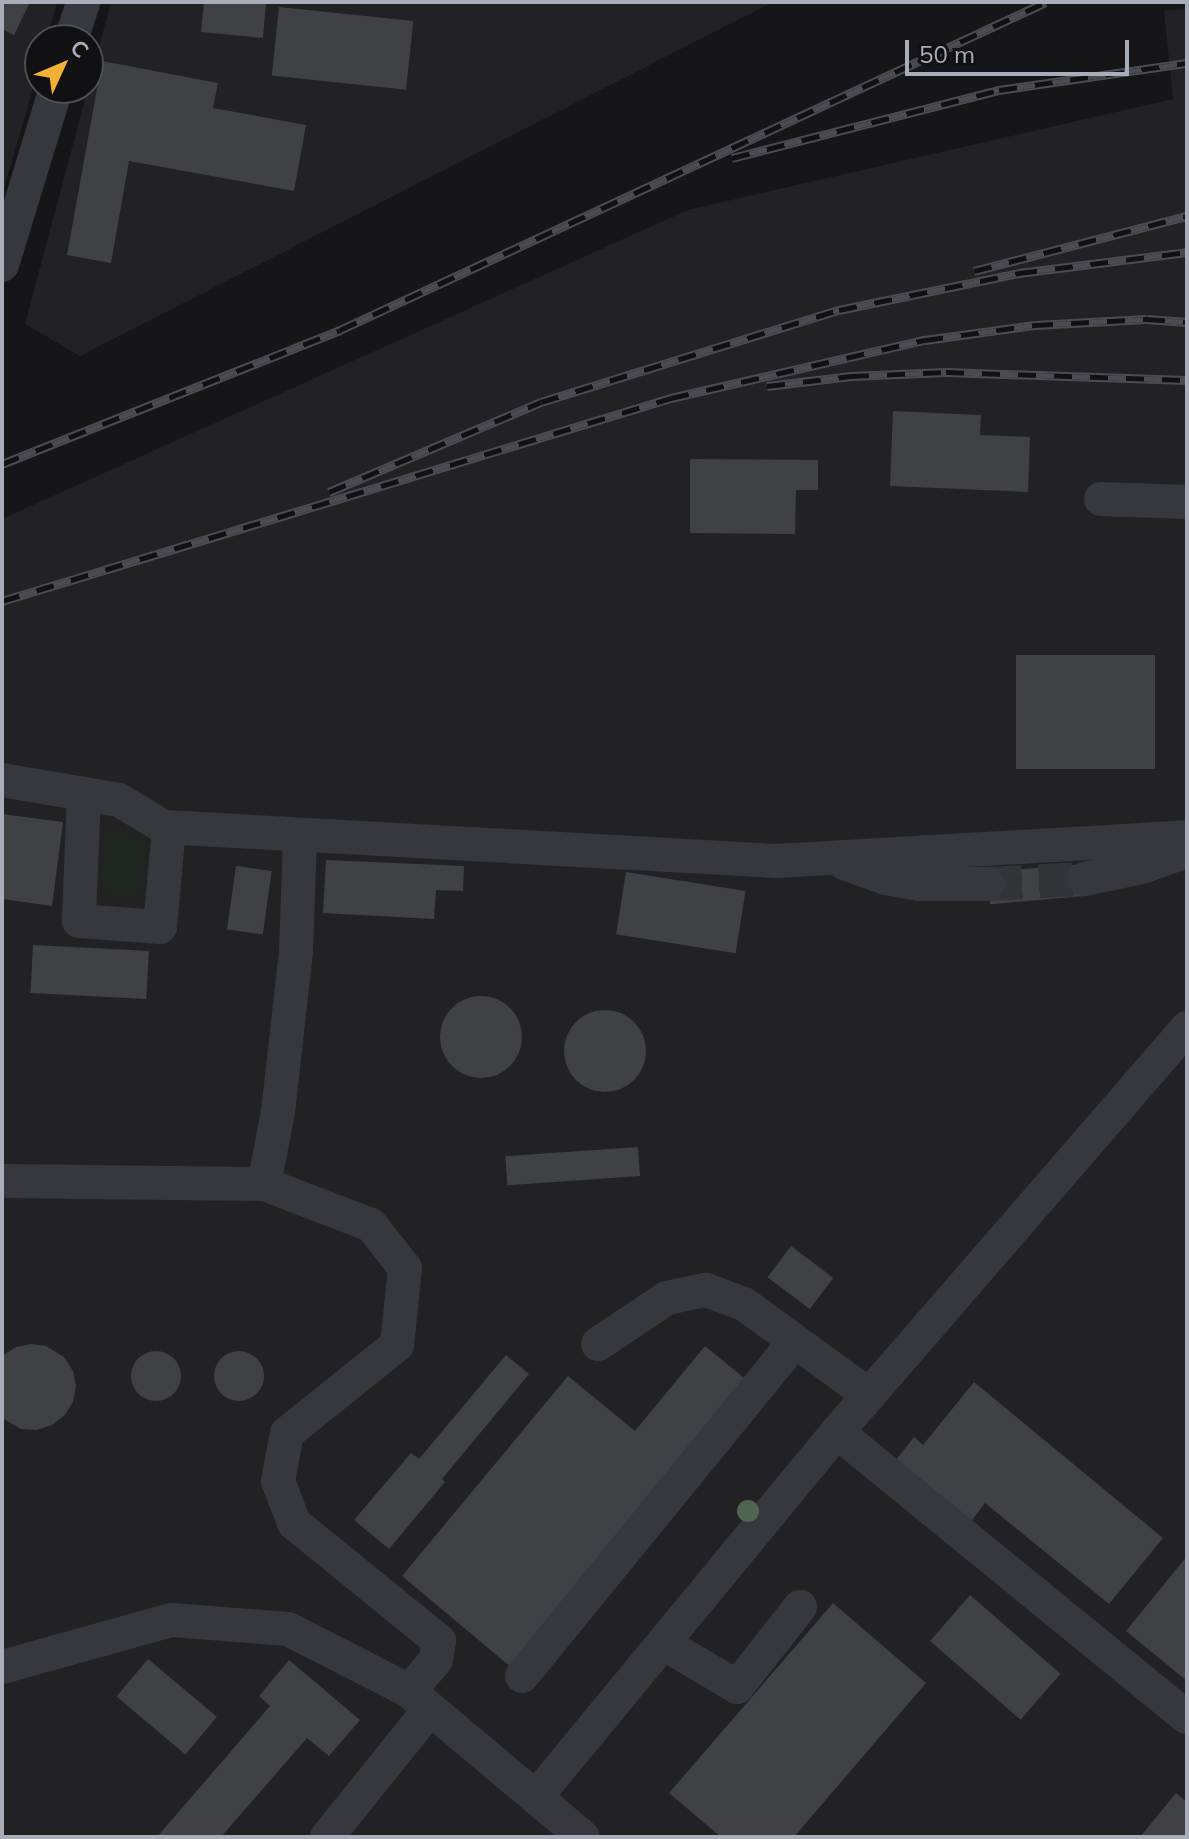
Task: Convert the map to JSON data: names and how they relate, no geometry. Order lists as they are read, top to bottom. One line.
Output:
{"scale_bar":"50 m","north":"top right"}
